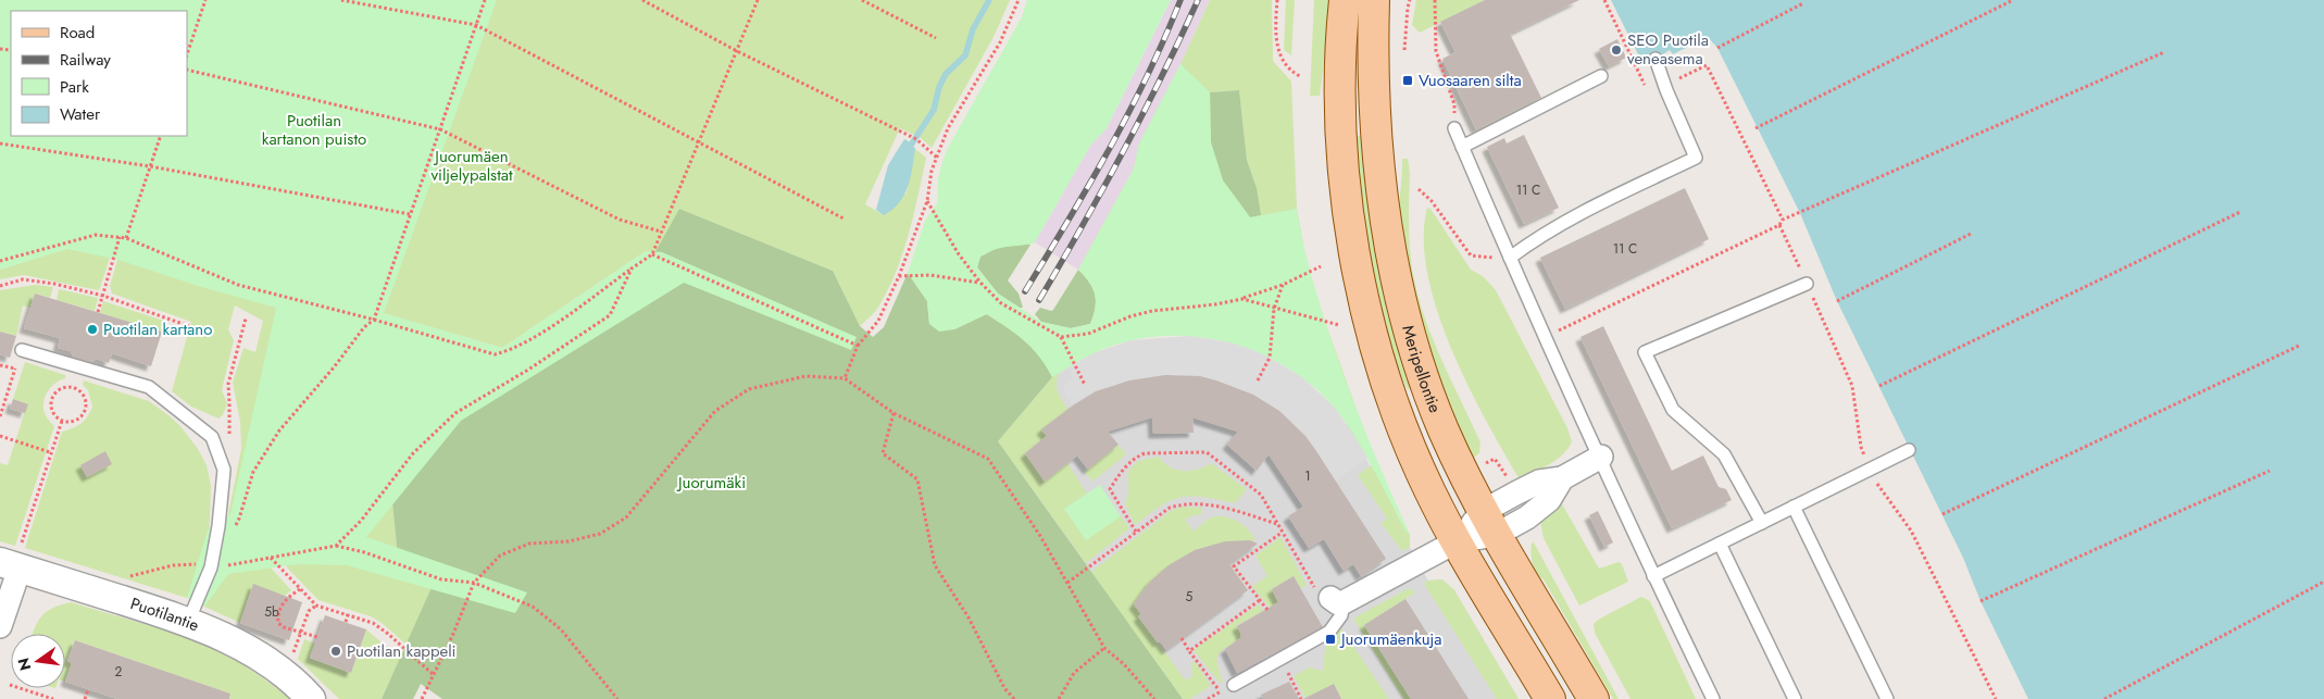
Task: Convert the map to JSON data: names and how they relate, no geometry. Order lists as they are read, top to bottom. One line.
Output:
{"streets":{"main road":["Meripellontie"],"street":["Puotilantie"]},"parks":["Puotilan kartanon puisto","Juorumäen viljelypalstat","Juorumäki"],"places":{"other":["SEO Puotila veneasema","Puotilan kartano","Puotilan kappeli"],"transit":["Vuosaaren silta","Juorumäenkuja"]},"house_numbers":["11 C","11 C","1","5","5b","2"],"legend":["Road","Railway","Park","Water"],"north":"left"}
